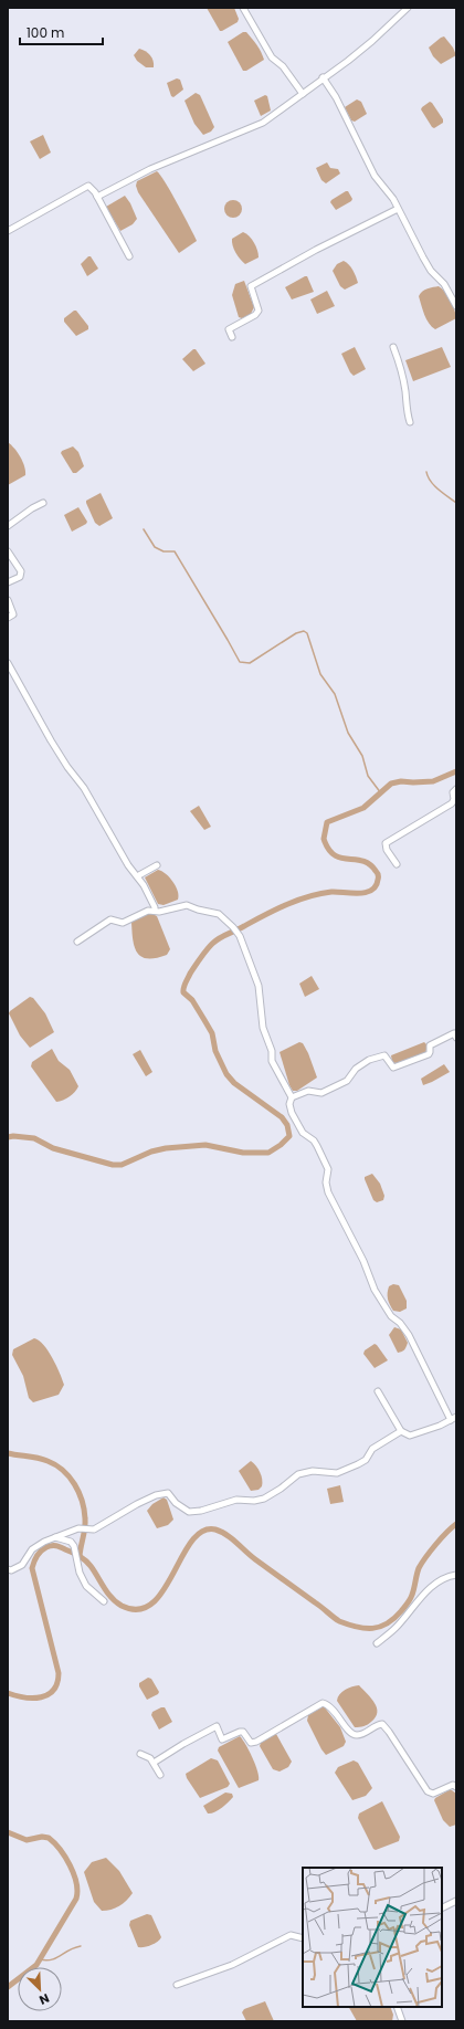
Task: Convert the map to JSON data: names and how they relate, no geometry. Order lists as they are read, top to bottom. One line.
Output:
{"scale_bar":"100 m","north":"bottom right"}
